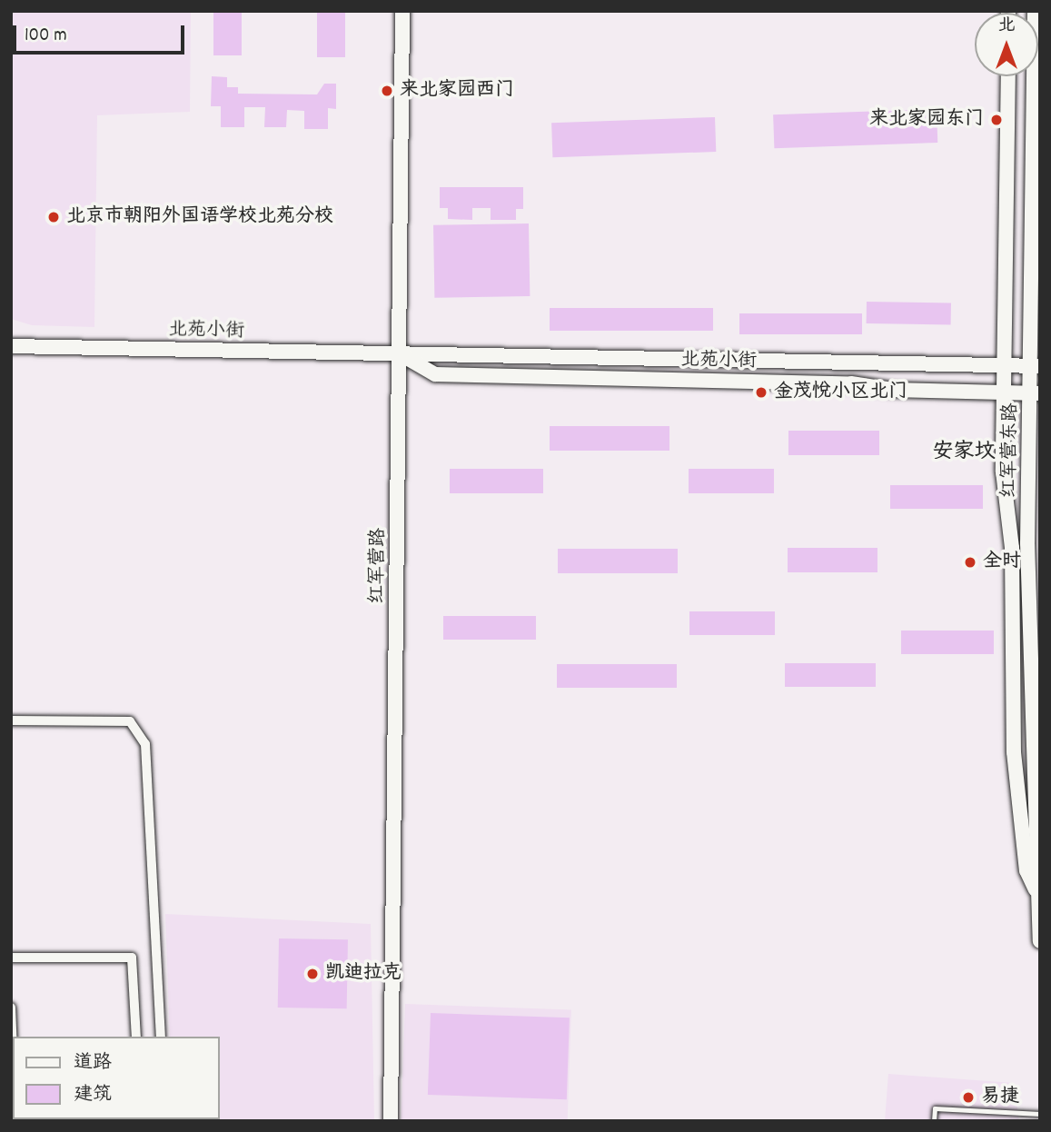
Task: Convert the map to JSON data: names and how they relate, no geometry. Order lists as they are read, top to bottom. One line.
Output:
{"streets":{"street":["北苑小街","红军营东路","红军营路"]},"crossings":[["北苑小街","红军营东路"],["北苑小街","红军营路"]],"districts":["安家坟"],"places":["来北家园西门","来北家园东门","北京市朝阳外国语学校北苑分校","金茂悦小区北门","全时","凯迪拉克","易捷"],"legend":["道路","建筑"],"scale_bar":"100 m","north":"top"}
